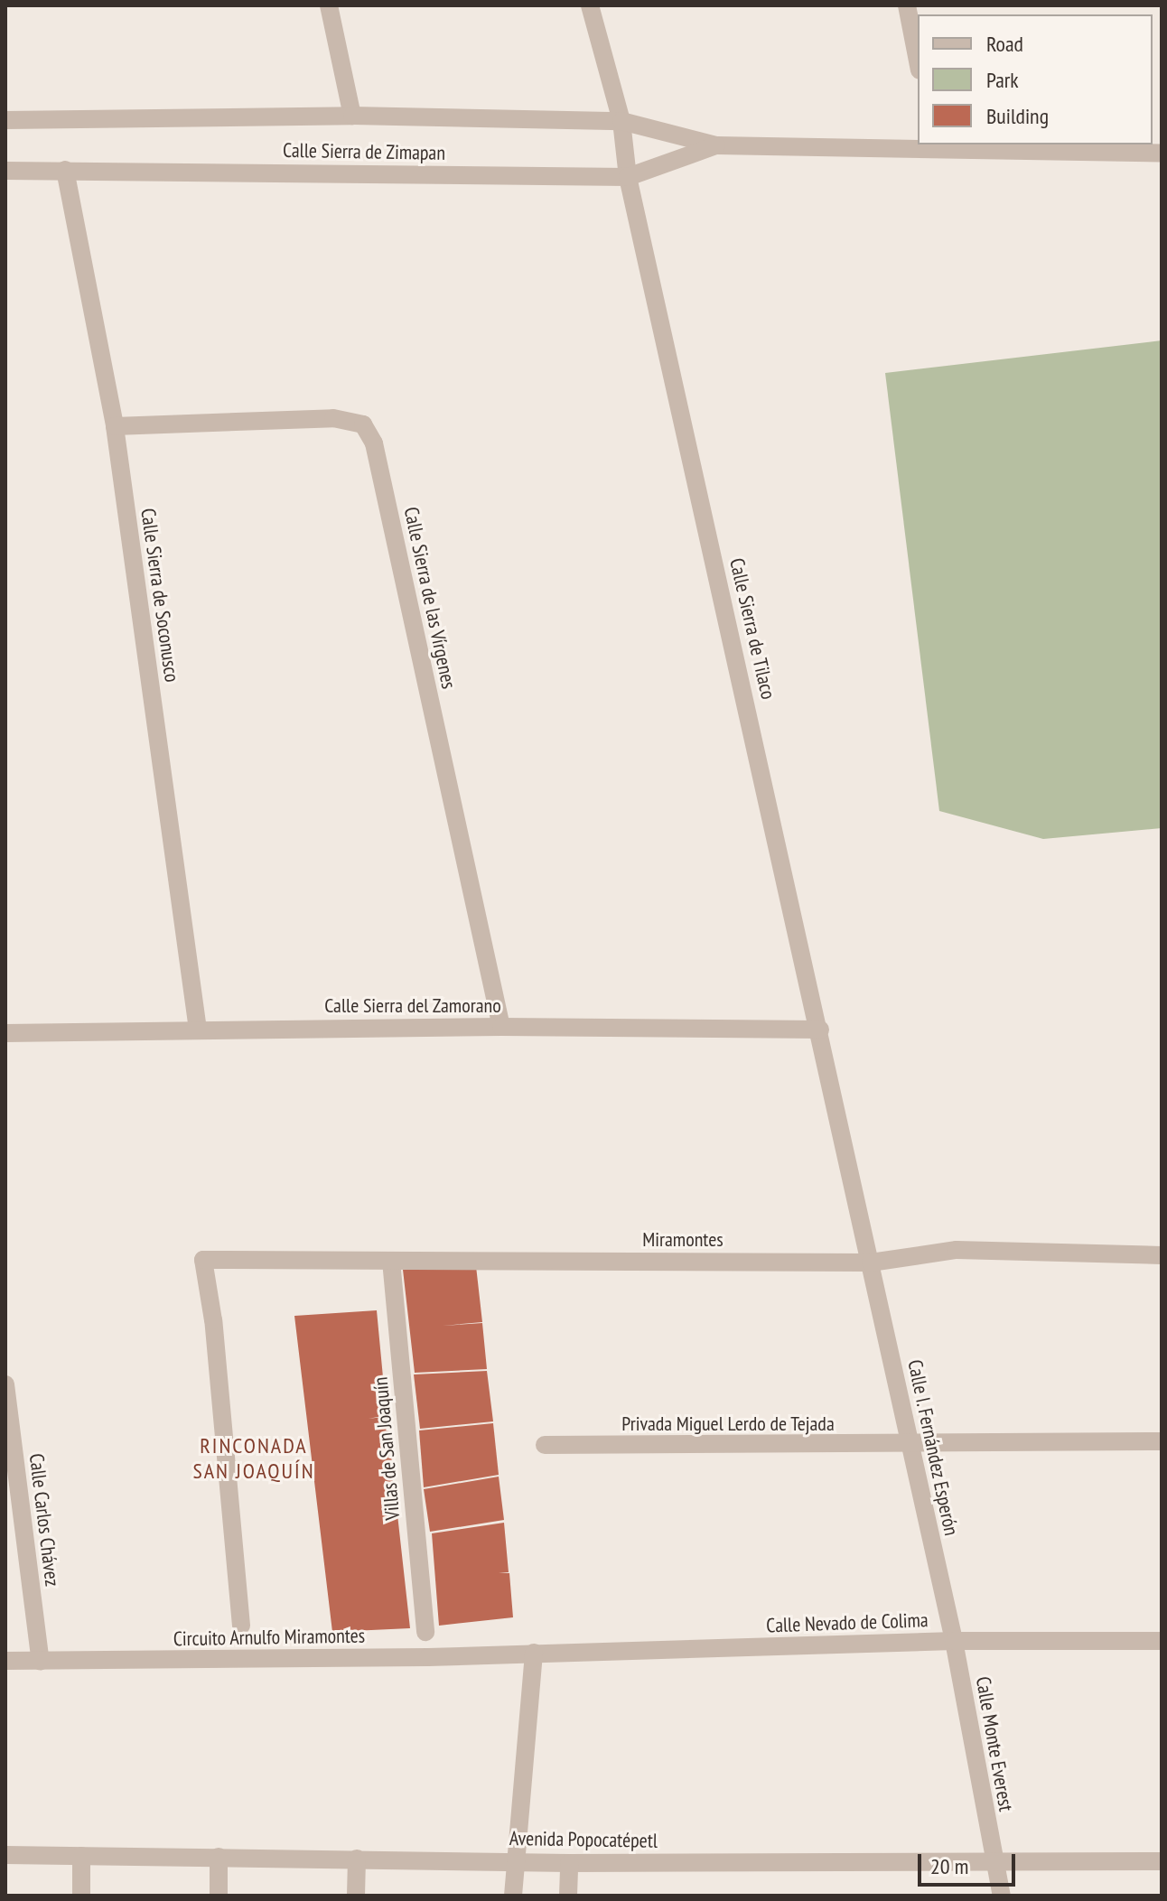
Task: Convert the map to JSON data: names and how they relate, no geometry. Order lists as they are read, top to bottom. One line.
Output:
{"streets":{"street":["Calle Sierra de Zimapan","Calle Sierra de Soconusco","Calle Sierra de las Vírgenes","Calle Sierra de Tilaco","Calle Sierra del Zamorano","Miramontes","Privada Miguel Lerdo de Tejada","Calle I. Fernández Esperón","Villas de San Joaquín","Calle Carlos Chávez","Calle Nevado de Colima","Circuito Arnulfo Miramontes","Calle Monte Everest","Avenida Popocatépetl"]},"crossings":[["Calle Sierra de Zimapan","Calle Sierra de Soconusco"],["Calle Sierra de Zimapan","Calle Sierra de Tilaco"],["Calle Sierra de Soconusco","Calle Sierra de las Vírgenes"],["Calle Sierra de Soconusco","Calle Sierra del Zamorano"],["Calle Sierra de las Vírgenes","Calle Sierra del Zamorano"],["Calle Sierra de Tilaco","Calle Sierra del Zamorano"],["Calle Sierra de Tilaco","Miramontes"],["Calle Sierra de Tilaco","Calle I. Fernández Esperón"],["Miramontes","Calle I. Fernández Esperón"],["Miramontes","Villas de San Joaquín"],["Privada Miguel Lerdo de Tejada","Calle I. Fernández Esperón"],["Calle I. Fernández Esperón","Calle Nevado de Colima"],["Calle I. Fernández Esperón","Calle Monte Everest"],["Calle Carlos Chávez","Circuito Arnulfo Miramontes"],["Calle Nevado de Colima","Circuito Arnulfo Miramontes"],["Calle Nevado de Colima","Calle Monte Everest"],["Calle Monte Everest","Avenida Popocatépetl"]],"districts":["RINCONADA SAN JOAQUÍN"],"legend":["Road","Park","Building"],"scale_bar":"20 m"}
